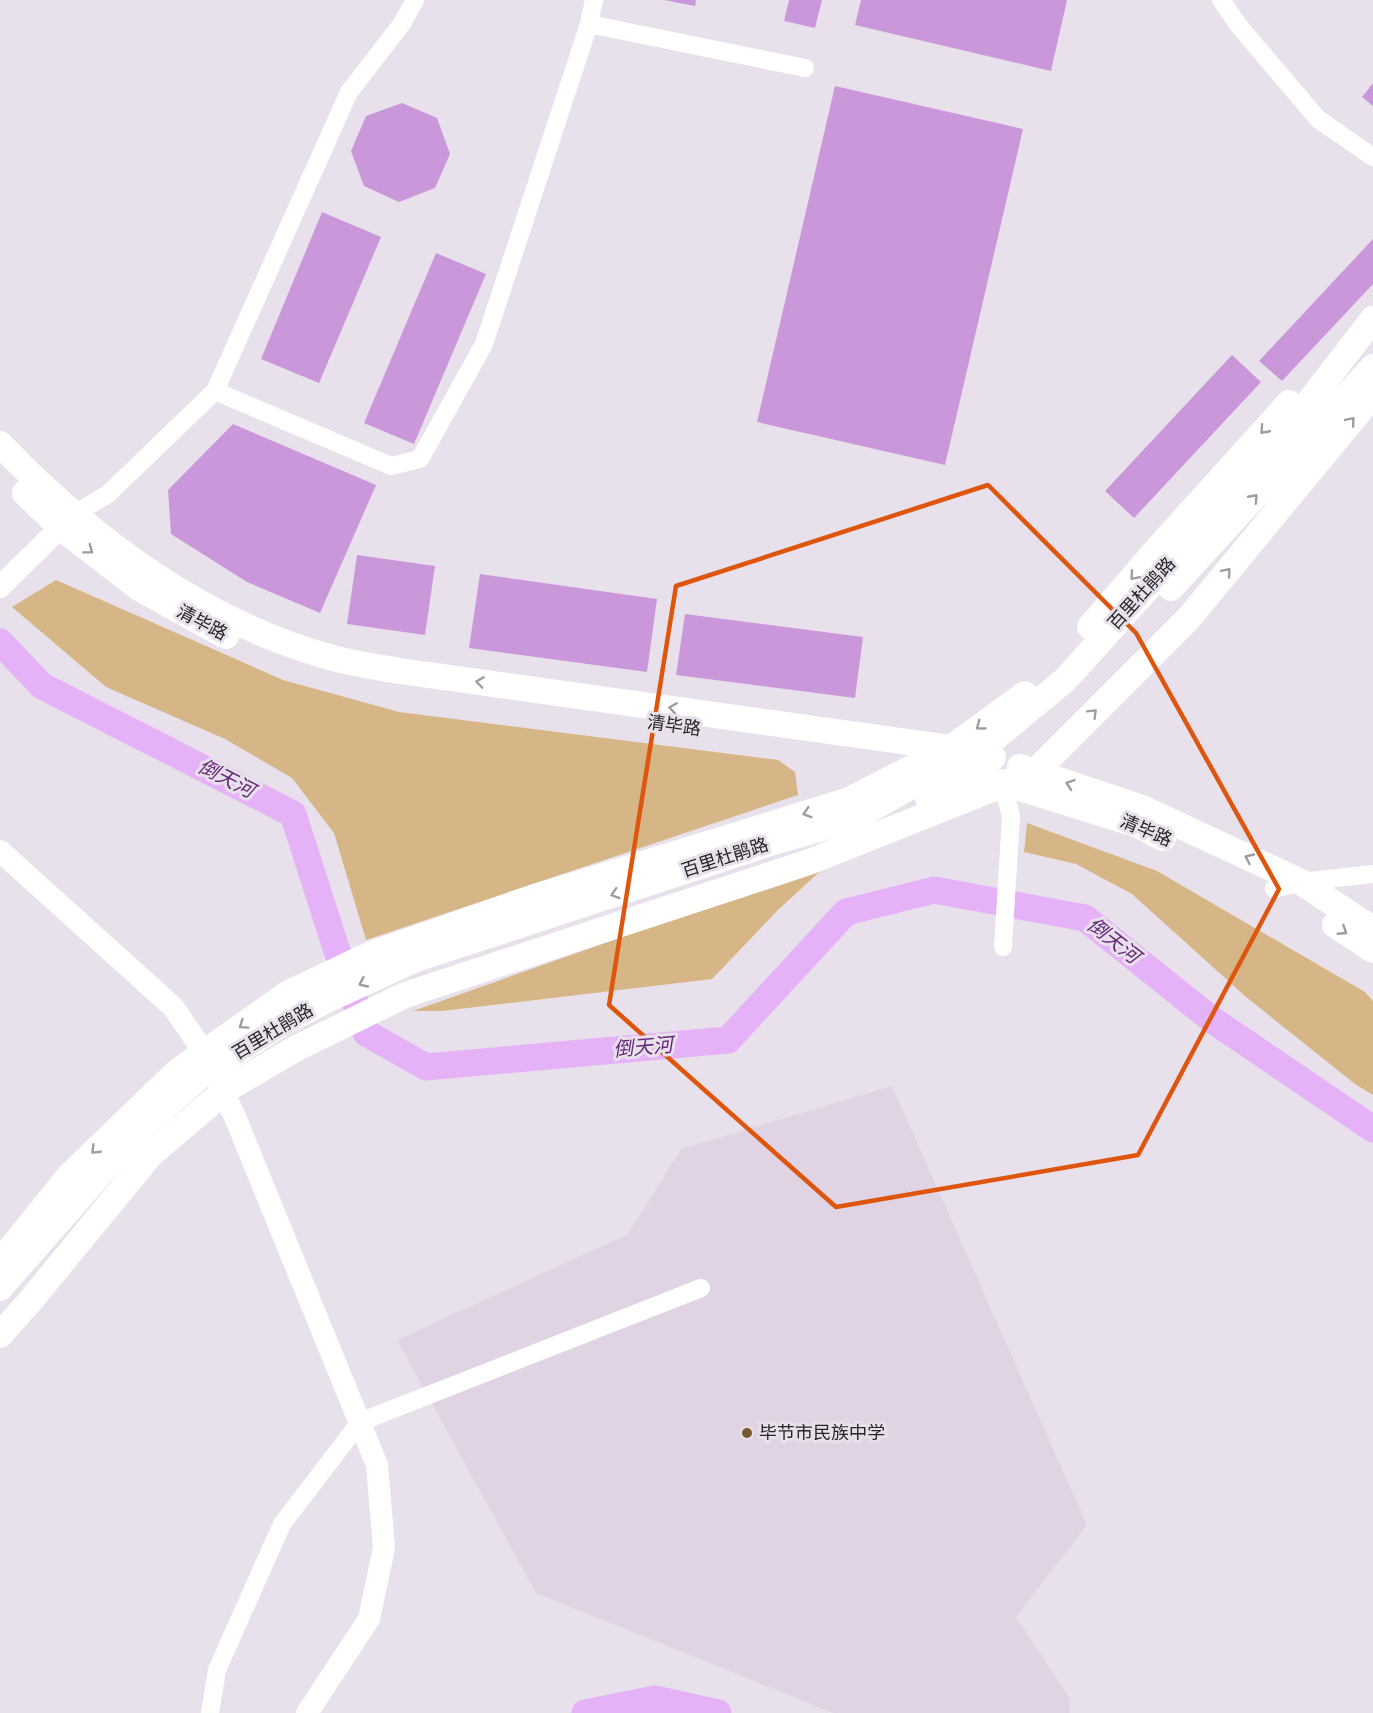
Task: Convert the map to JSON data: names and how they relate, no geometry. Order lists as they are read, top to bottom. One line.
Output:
{"streets":{"main road":["百里杜鹃路","清毕路"]},"water":["倒天河"],"places":["毕节市民族中学"]}
